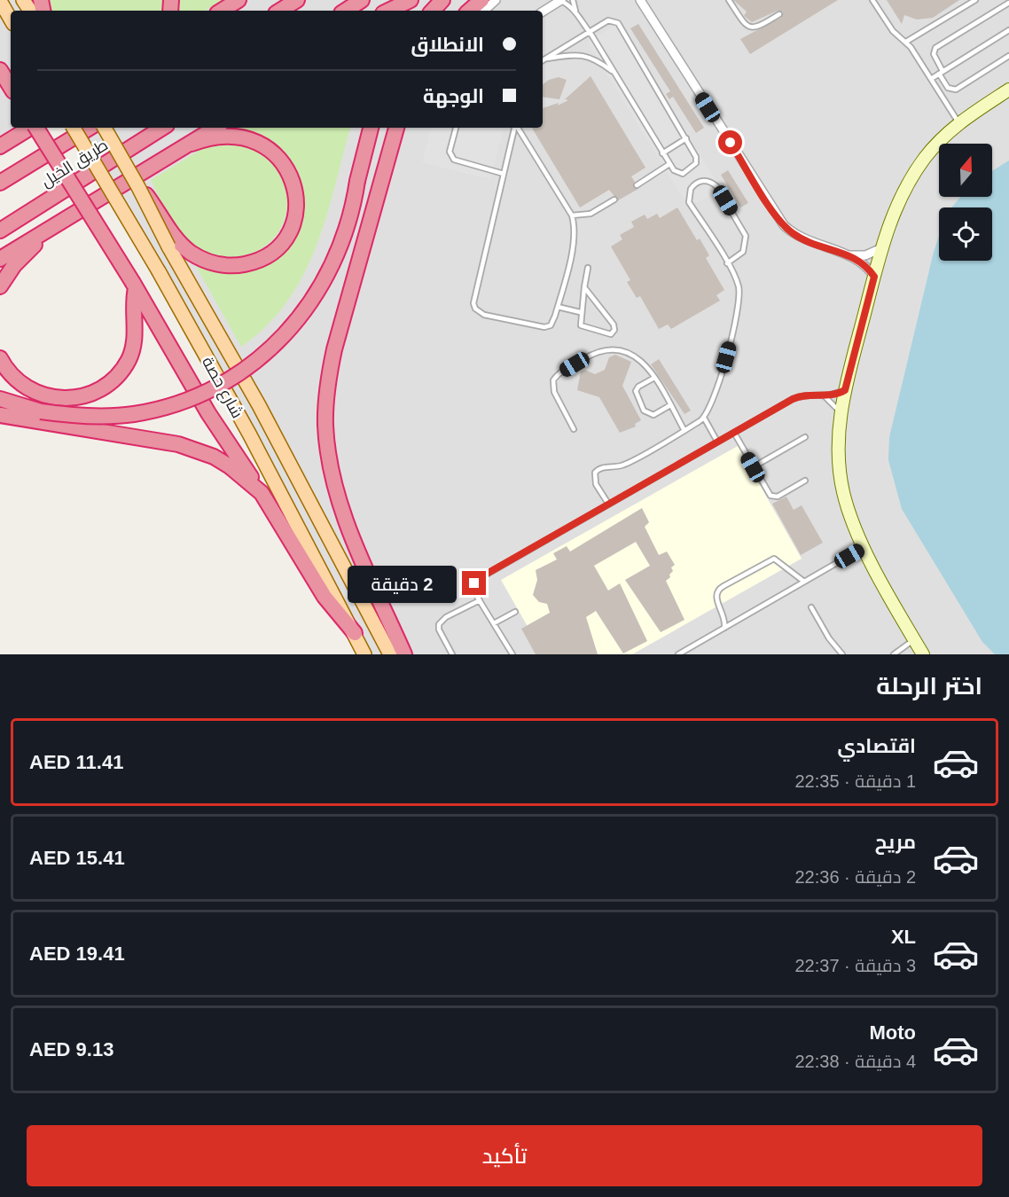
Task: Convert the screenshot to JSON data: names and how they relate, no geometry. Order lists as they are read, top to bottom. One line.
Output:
{"streets":{"highway":["طريق الخيل"],"main road":["شارع حصة"]},"north":"top","page":{"banner":["الانطلاق","الوجهة"],"bubble":"2 دقيقة","heading":"اختر الرحلة","list":[{"name":"اقتصادي","note":"1 دقيقة · 22:35","value":"AED 11.41"},{"name":"مريح","note":"2 دقيقة · 22:36","value":"AED 15.41"},{"name":"XL","note":"3 دقيقة · 22:37","value":"AED 19.41"},{"name":"Moto","note":"4 دقيقة · 22:38","value":"AED 9.13"}],"buttons":"تأكيد"}}
